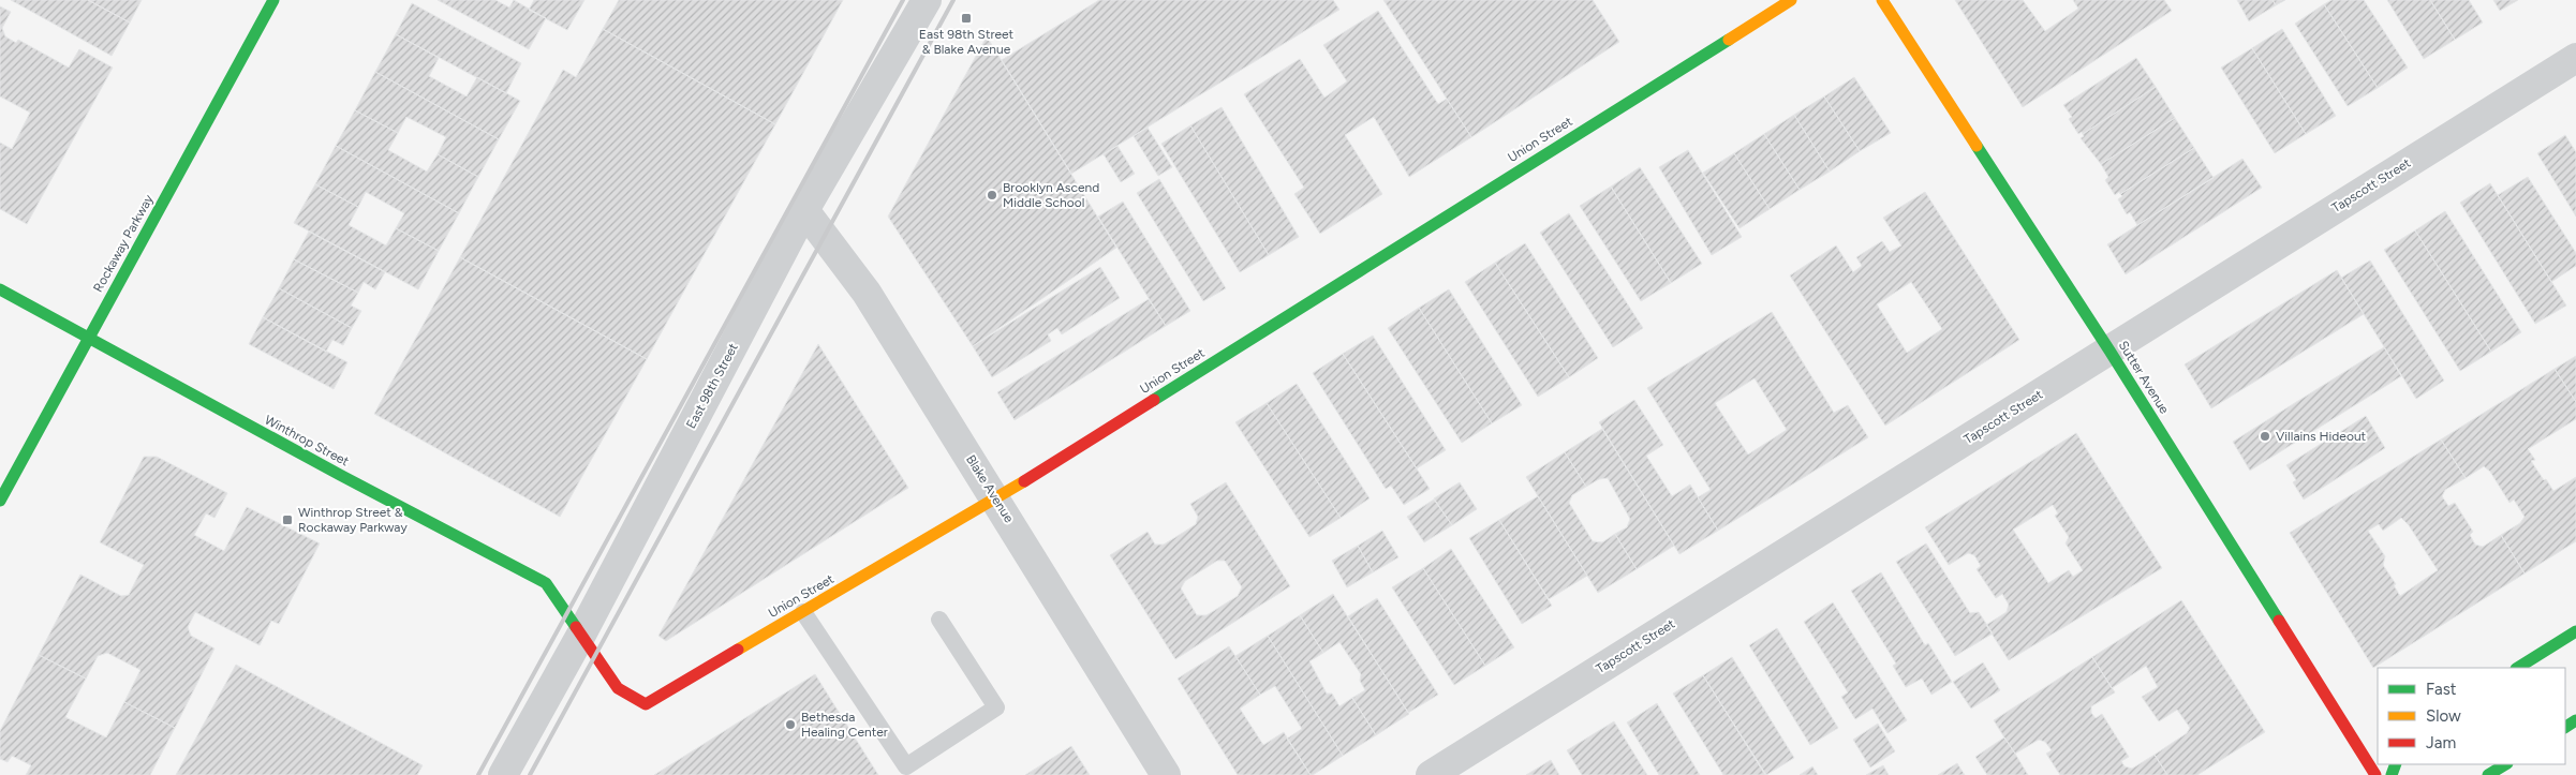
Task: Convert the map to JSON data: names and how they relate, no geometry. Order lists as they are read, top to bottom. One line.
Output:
{"streets":{"street":["Union Street","Tapscott Street","Rockaway Parkway","Sutter Avenue","East 98th Street","Winthrop Street","Blake Avenue"]},"crossings":[["Union Street","East 98th Street"],["Union Street","Winthrop Street"],["Union Street","Blake Avenue"],["Tapscott Street","Sutter Avenue"],["Rockaway Parkway","Winthrop Street"],["East 98th Street","Winthrop Street"],["East 98th Street","Blake Avenue"]],"places":{"transit":["East 98th Street & Blake Avenue","Winthrop Street & Rockaway Parkway"],"other":["Brooklyn Ascend Middle School","Villains Hideout","Bethesda Healing Center"]},"legend":["Fast","Slow","Jam"]}
